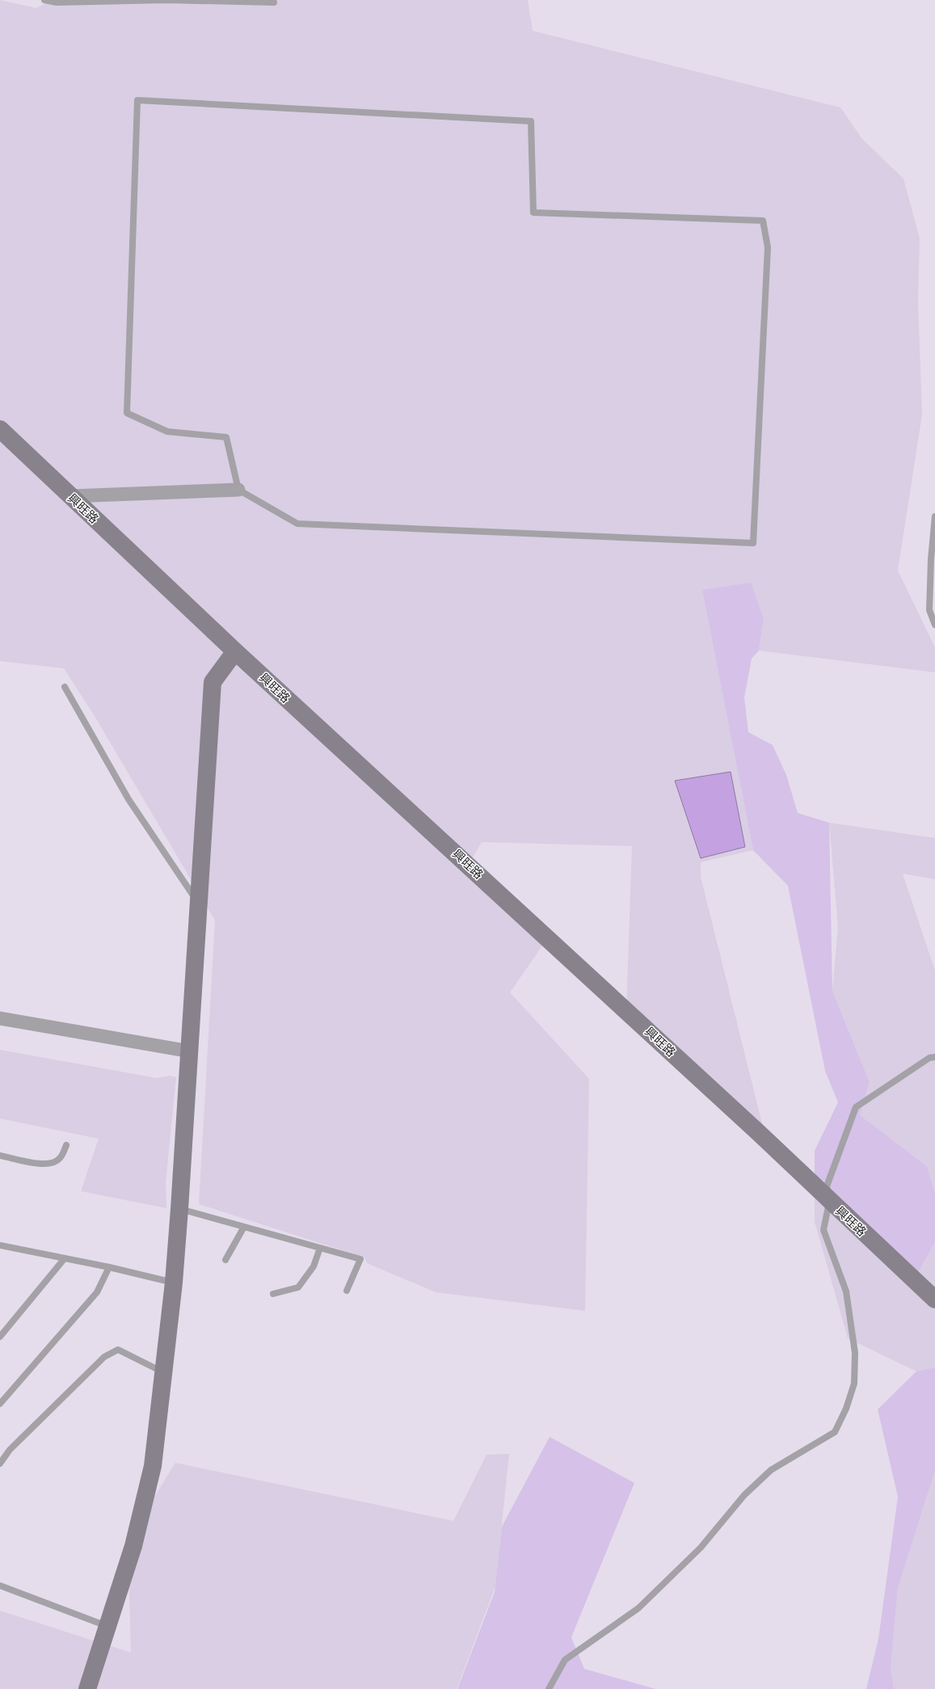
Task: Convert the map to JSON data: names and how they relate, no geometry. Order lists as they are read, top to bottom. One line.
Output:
{"streets":{"street":["興旺路"]}}
